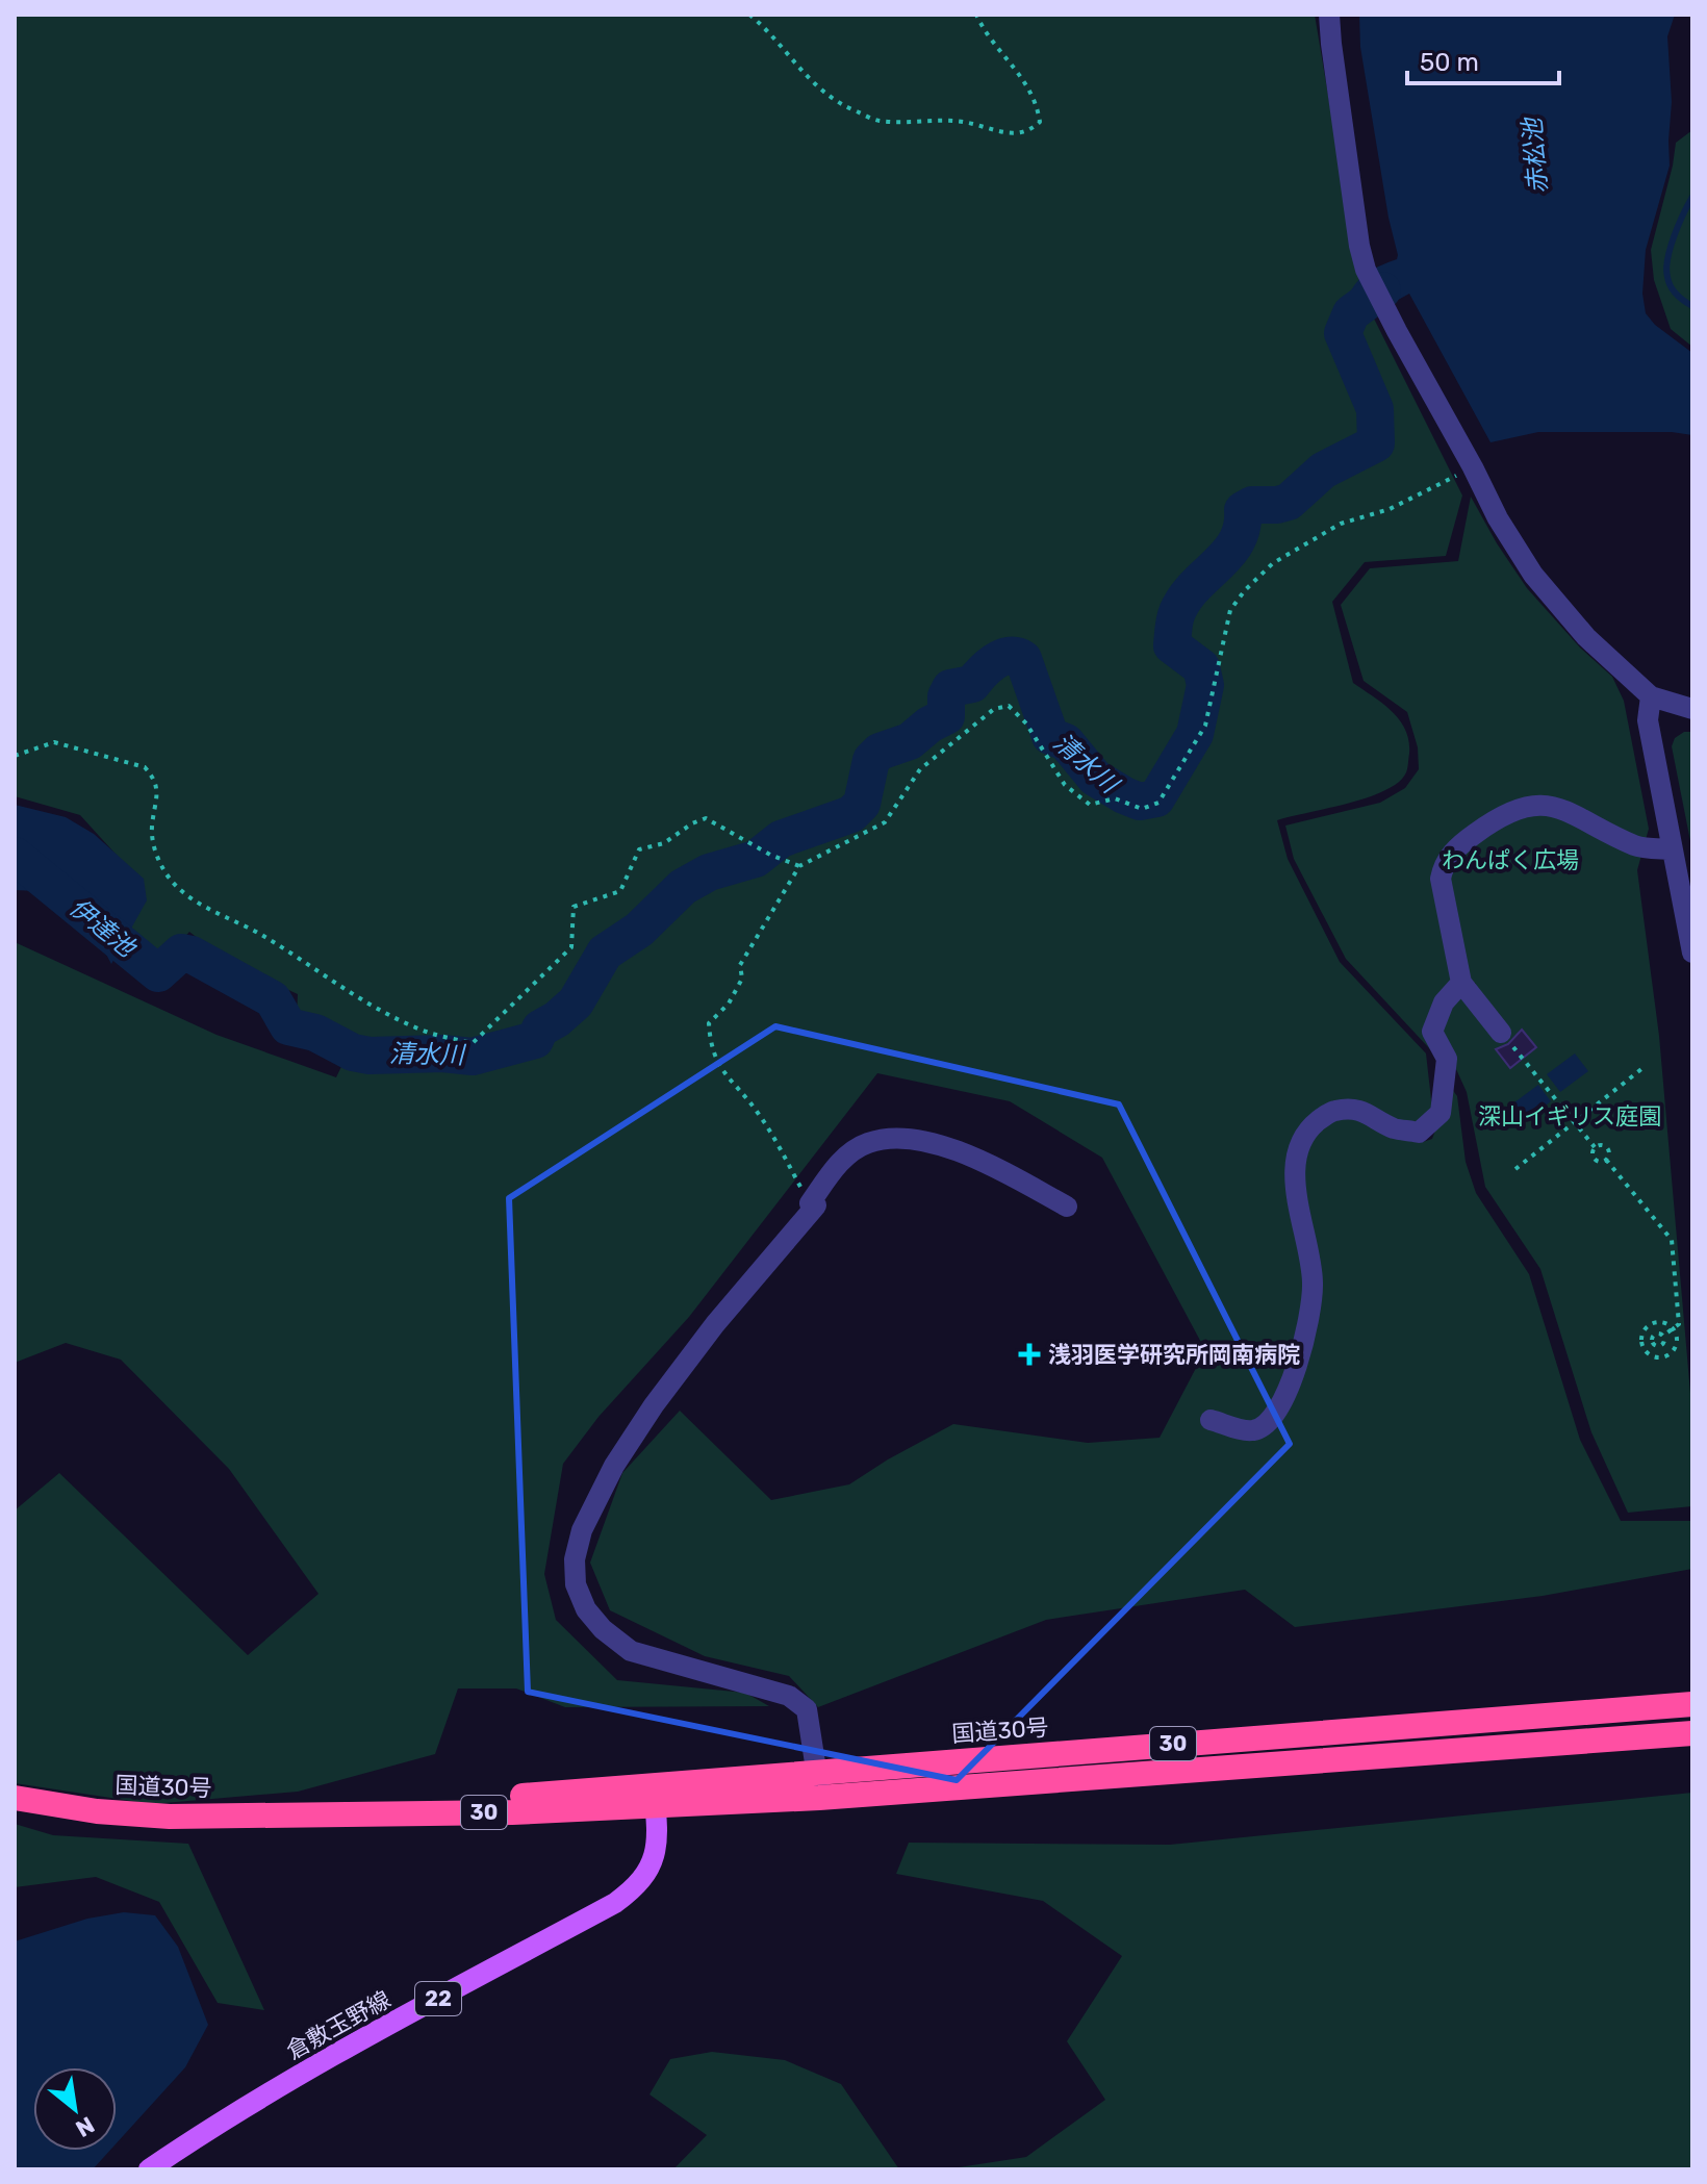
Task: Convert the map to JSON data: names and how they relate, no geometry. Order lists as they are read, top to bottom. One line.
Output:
{"streets":{"highway":["国道30号","30"],"main road":["22","倉敷玉野線"]},"crossings":[["国道30号","倉敷玉野線"]],"water":["赤松池","清水川","伊達池"],"parks":["わんぱく広場","深山イギリス庭園"],"places":{"health":["浅羽医学研究所岡南病院"]},"scale_bar":"50 m","north":"bottom right"}
